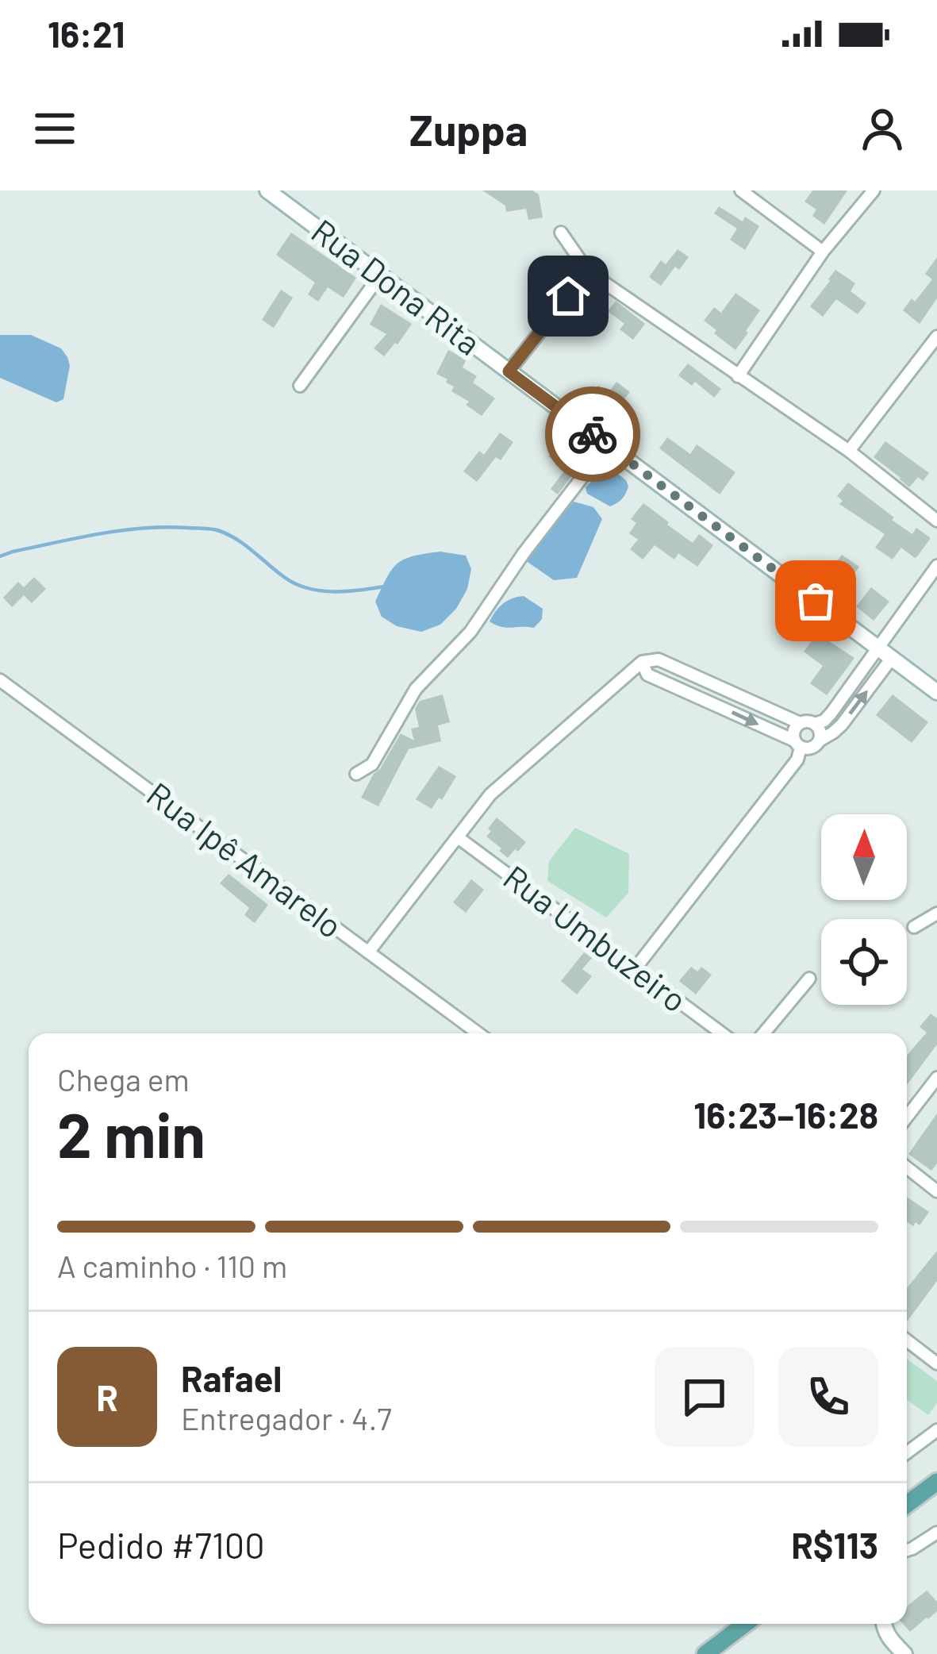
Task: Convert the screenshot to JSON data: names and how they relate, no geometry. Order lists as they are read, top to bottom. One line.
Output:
{"streets":{"main road":["Rua Dona Rita"],"street":["Rua Ipê Amarelo","Rua Umbuzeiro"]},"north":"top","page":{"status":"16:21","header":"Zuppa","heading":["2 min","Chega em","16:23–16:28"],"panel":["Rafael","Entregador · 4.7","Pedido #7100","R$113"],"bar":"A caminho · 110 m","round":"R"}}
